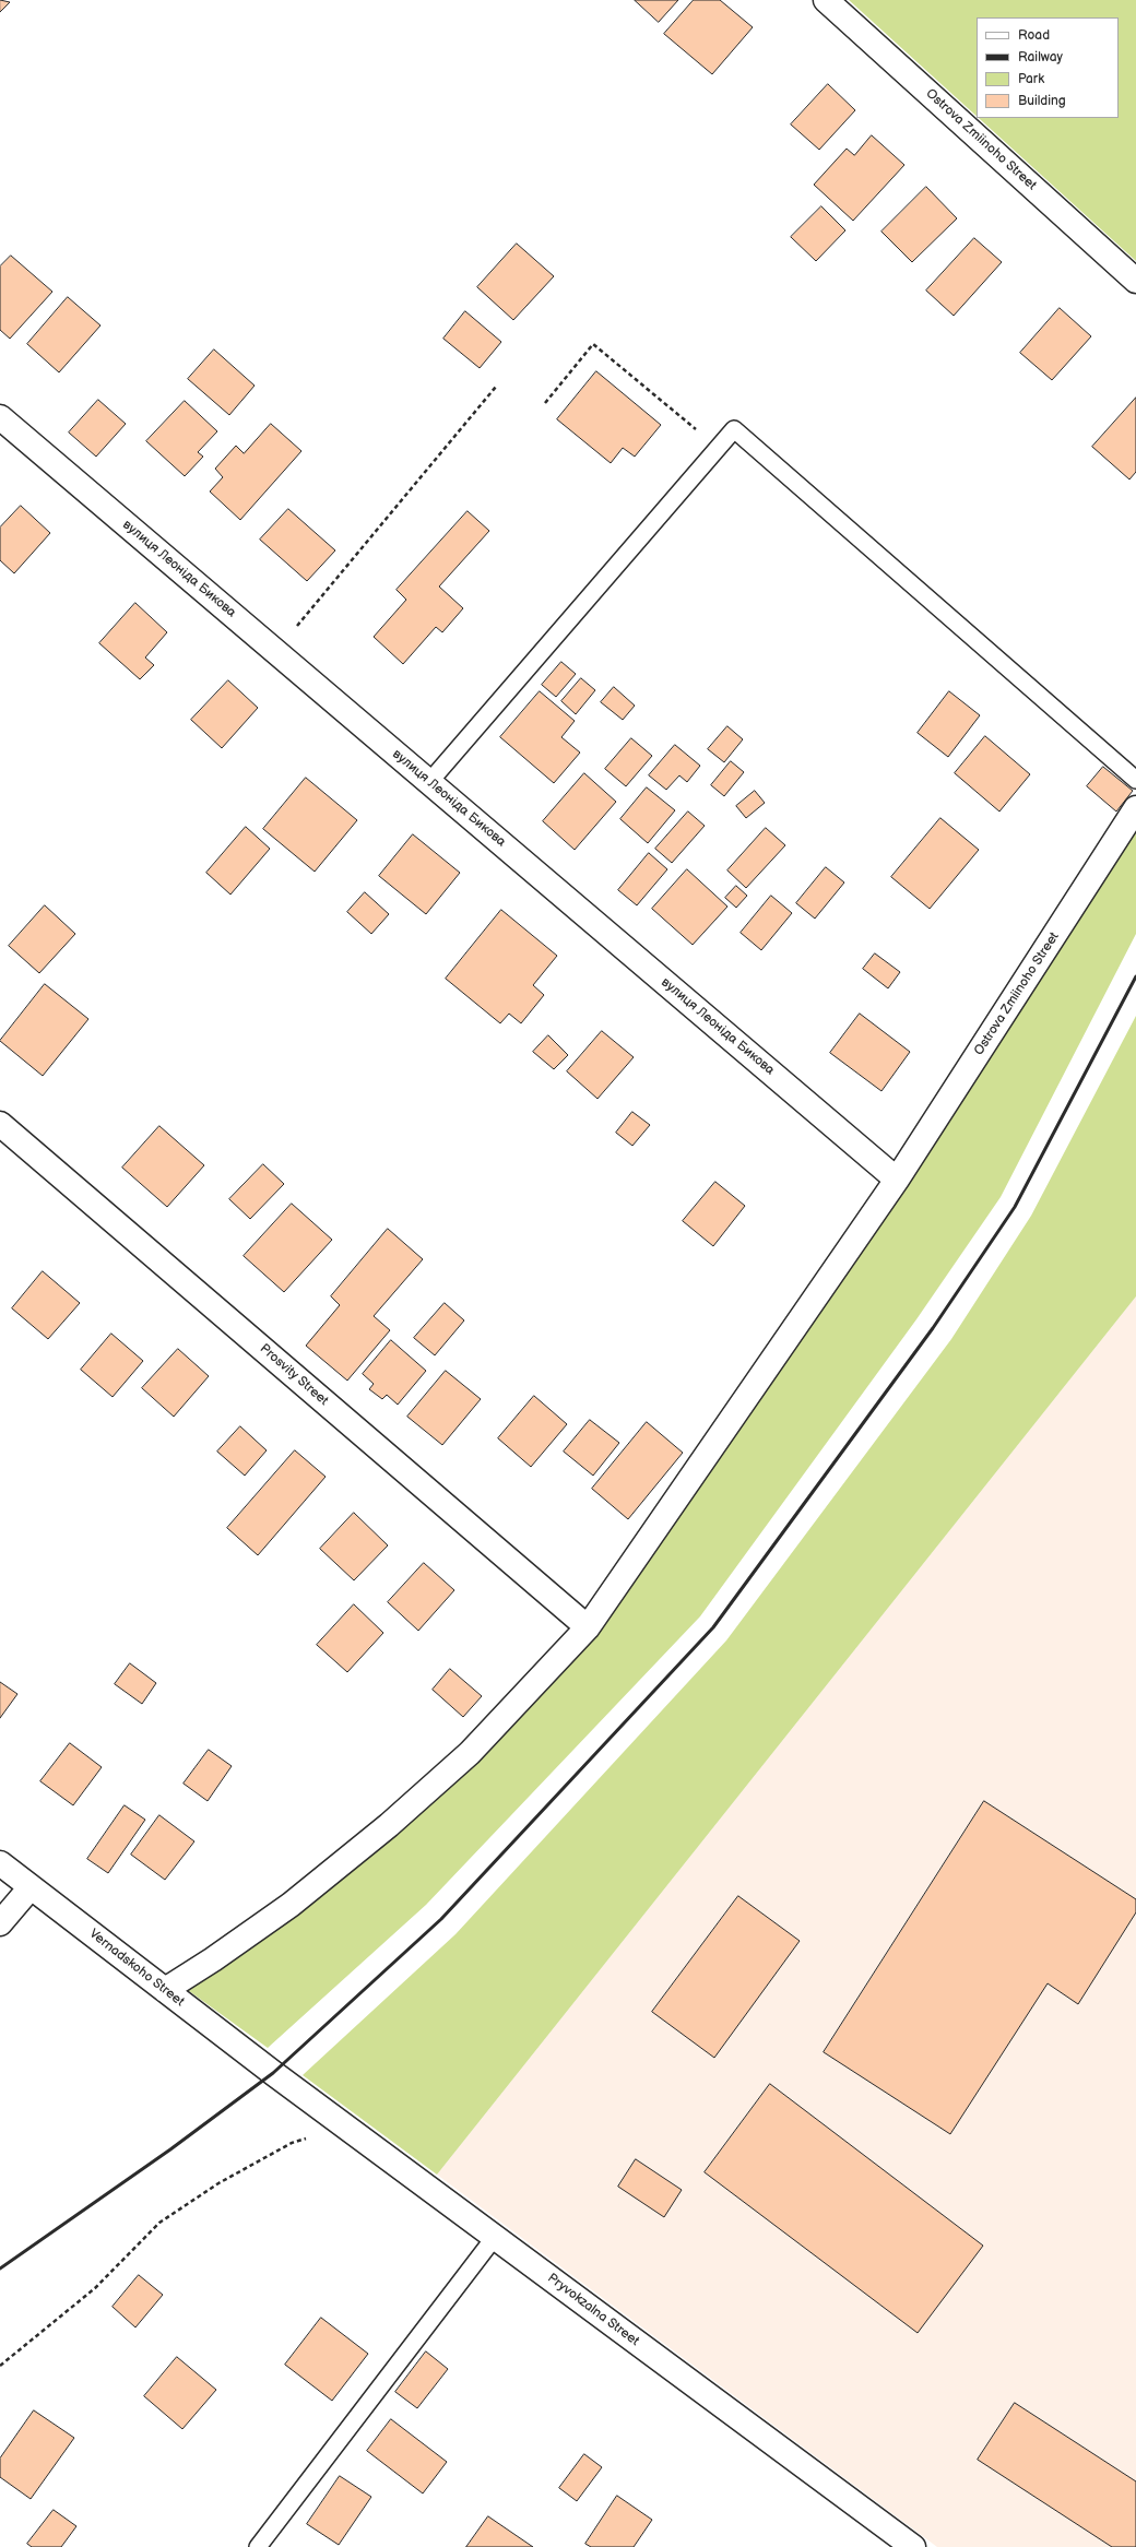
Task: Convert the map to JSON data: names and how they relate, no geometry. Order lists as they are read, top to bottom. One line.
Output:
{"streets":{"street":["Ostrova Zmiinoho Street","вулиця Леоніда Бикова","Prosvity Street","Vernadskoho Street","Pryvokzalna Street"]},"crossings":[["Ostrova Zmiinoho Street","вулиця Леоніда Бикова"],["Ostrova Zmiinoho Street","Prosvity Street"],["Ostrova Zmiinoho Street","Vernadskoho Street"],["Vernadskoho Street","Pryvokzalna Street"]],"legend":["Road","Railway","Park","Building"]}
